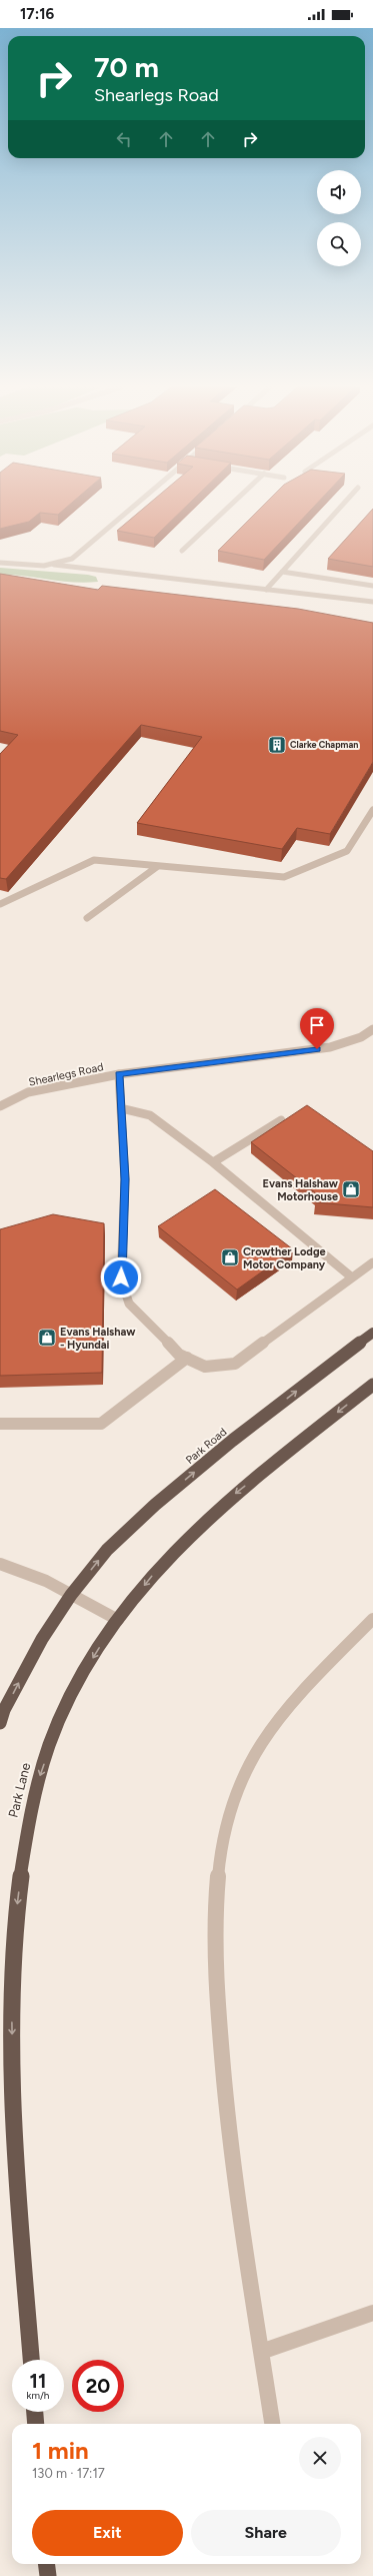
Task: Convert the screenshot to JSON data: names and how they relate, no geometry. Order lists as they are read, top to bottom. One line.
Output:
{"streets":{"highway":["Park Road","Park Lane"],"street":["Shearlegs Road"]},"one_way":["Park Lane"],"places":{"building":["Clarke Chapman"],"shop":["Evans Halshaw Motorhouse","Crowther Lodge Motor Company","Evans Halshaw - Hyundai"]},"page":{"status":"17:16","turn":["70 m","Shearlegs Road"],"speed":"11 km/h","limit":"20","heading":["1 min","130 m · 17:17"],"buttons":["Exit","Share"]}}
